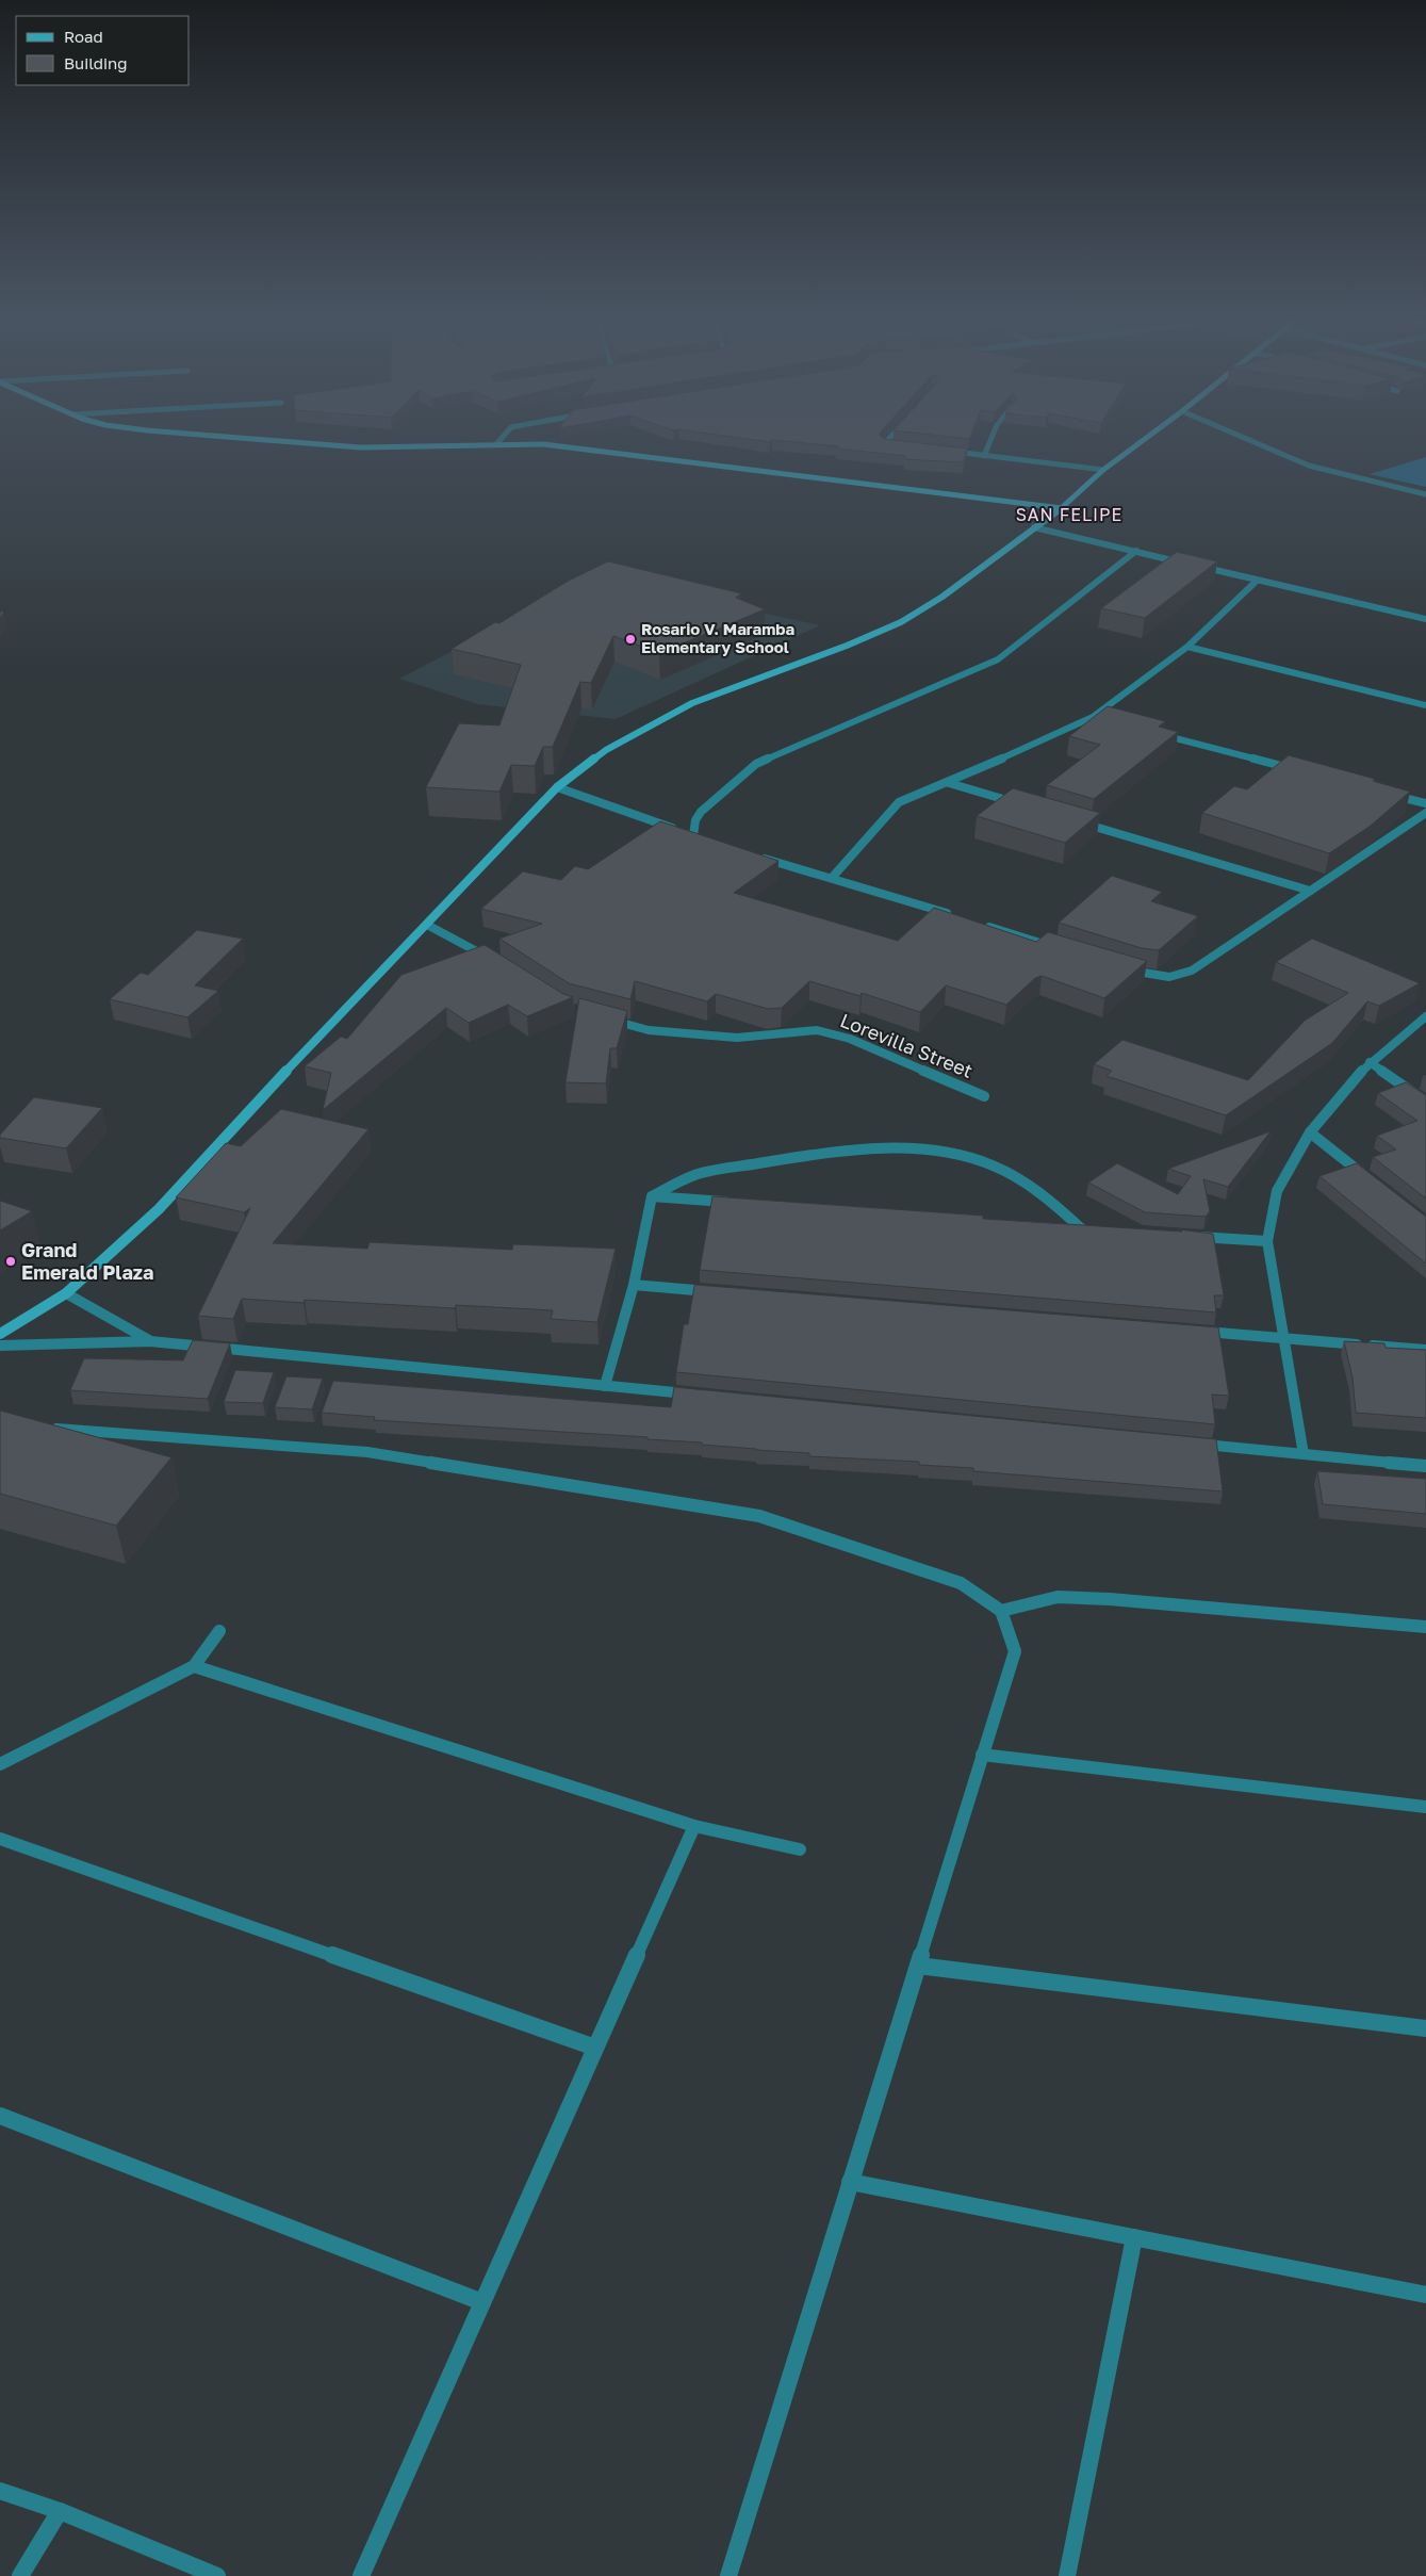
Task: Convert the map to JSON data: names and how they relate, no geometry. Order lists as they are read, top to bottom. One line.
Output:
{"streets":{"street":["Lorevilla Street"]},"districts":["SAN FELIPE"],"places":["Rosario V. Maramba Elementary School","Grand Emerald Plaza"],"legend":["Road","Building"]}
